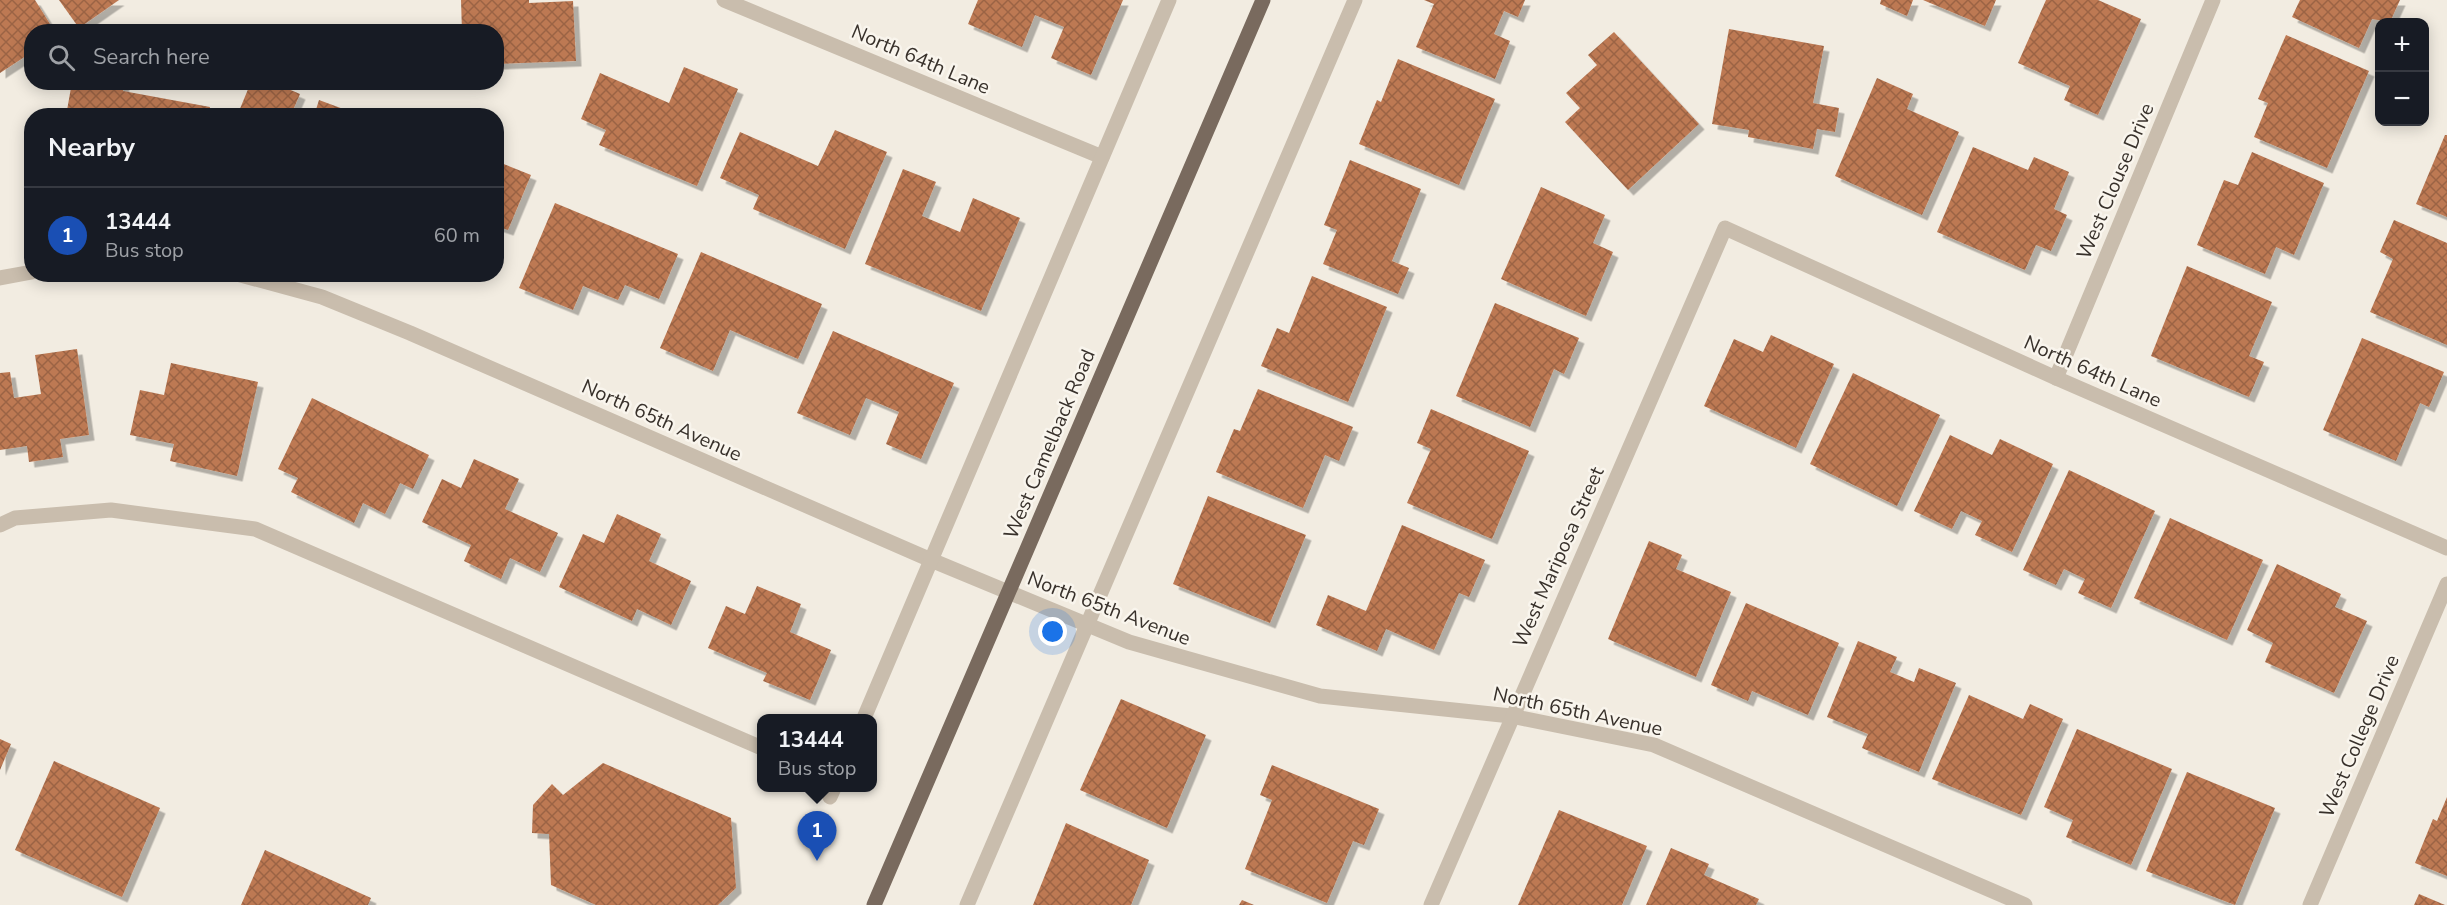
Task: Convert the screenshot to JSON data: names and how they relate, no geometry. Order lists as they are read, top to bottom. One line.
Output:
{"streets":{"main road":["West Camelback Road"],"street":["North 64th Lane","West Clouse Drive","North 65th Avenue","West Mariposa Street","West College Drive"]},"crossings":[["North 64th Lane","West Clouse Drive"],["North 64th Lane","West Mariposa Street"],["North 65th Avenue","West Camelback Road"],["North 65th Avenue","West Mariposa Street"]],"page":{"map_buttons":["+","−"],"search":"Search here","heading":"Nearby","list":[{"mark":"1","name":"13444","note":"Bus stop","value":"60 m"}],"popup":["13444","Bus stop"],"pins":"1"}}
